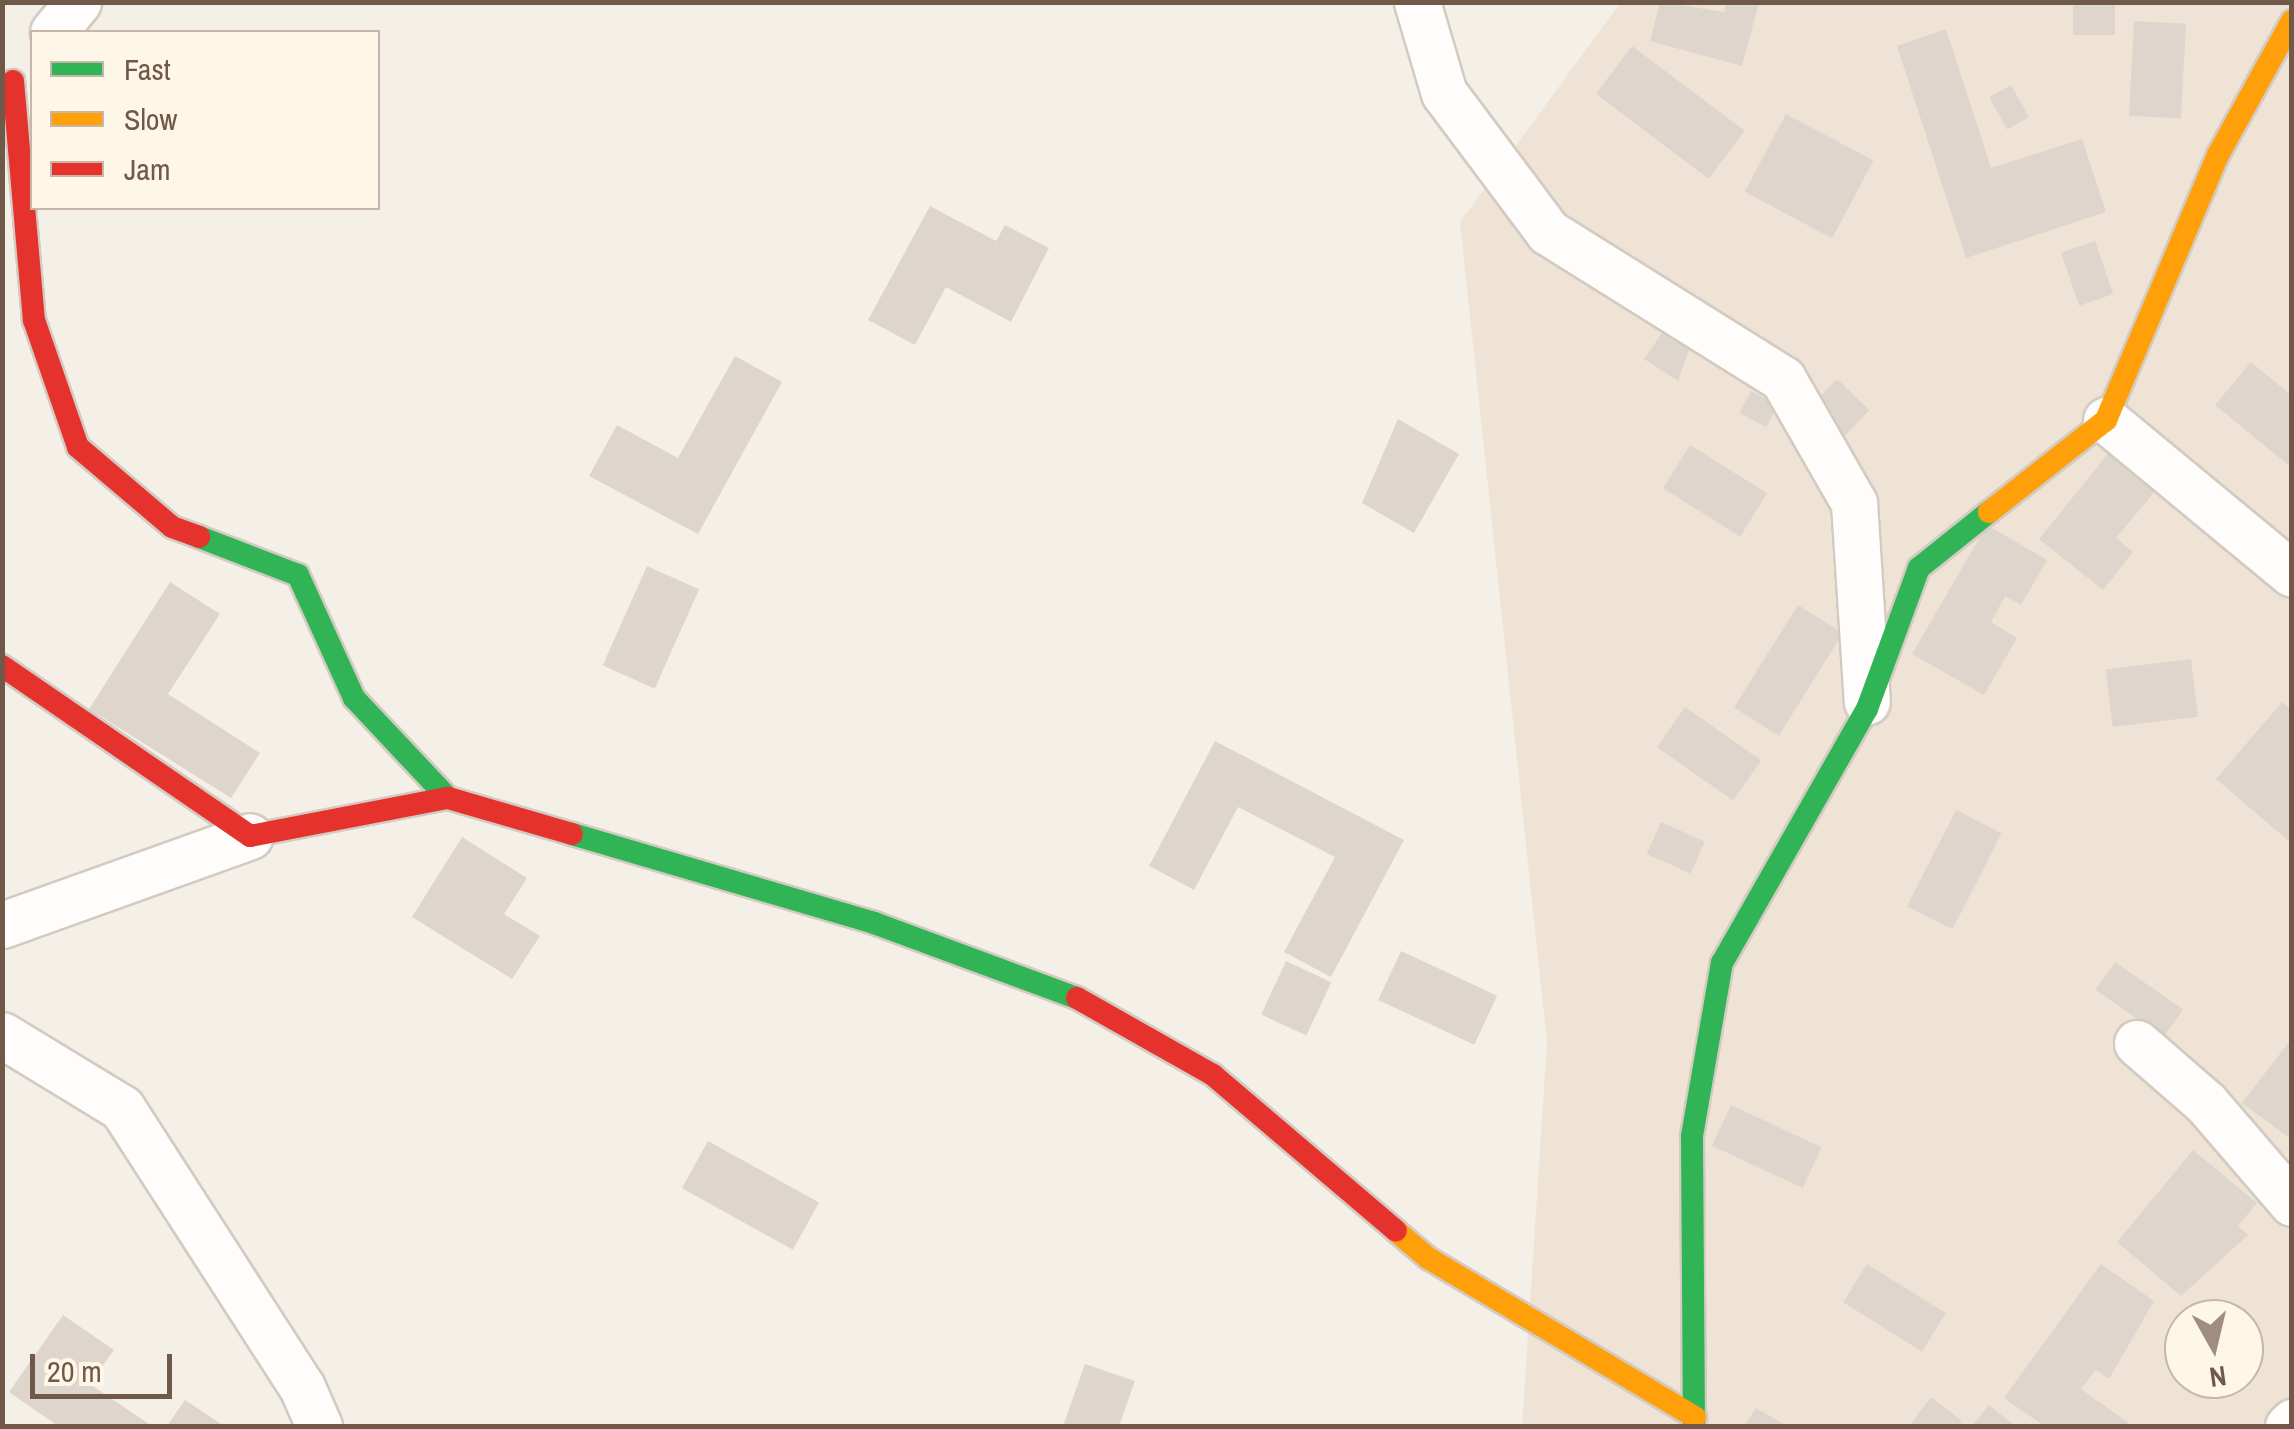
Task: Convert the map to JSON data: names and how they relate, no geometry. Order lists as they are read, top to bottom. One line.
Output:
{"legend":["Fast","Slow","Jam"],"scale_bar":"20 m","north":"bottom"}
